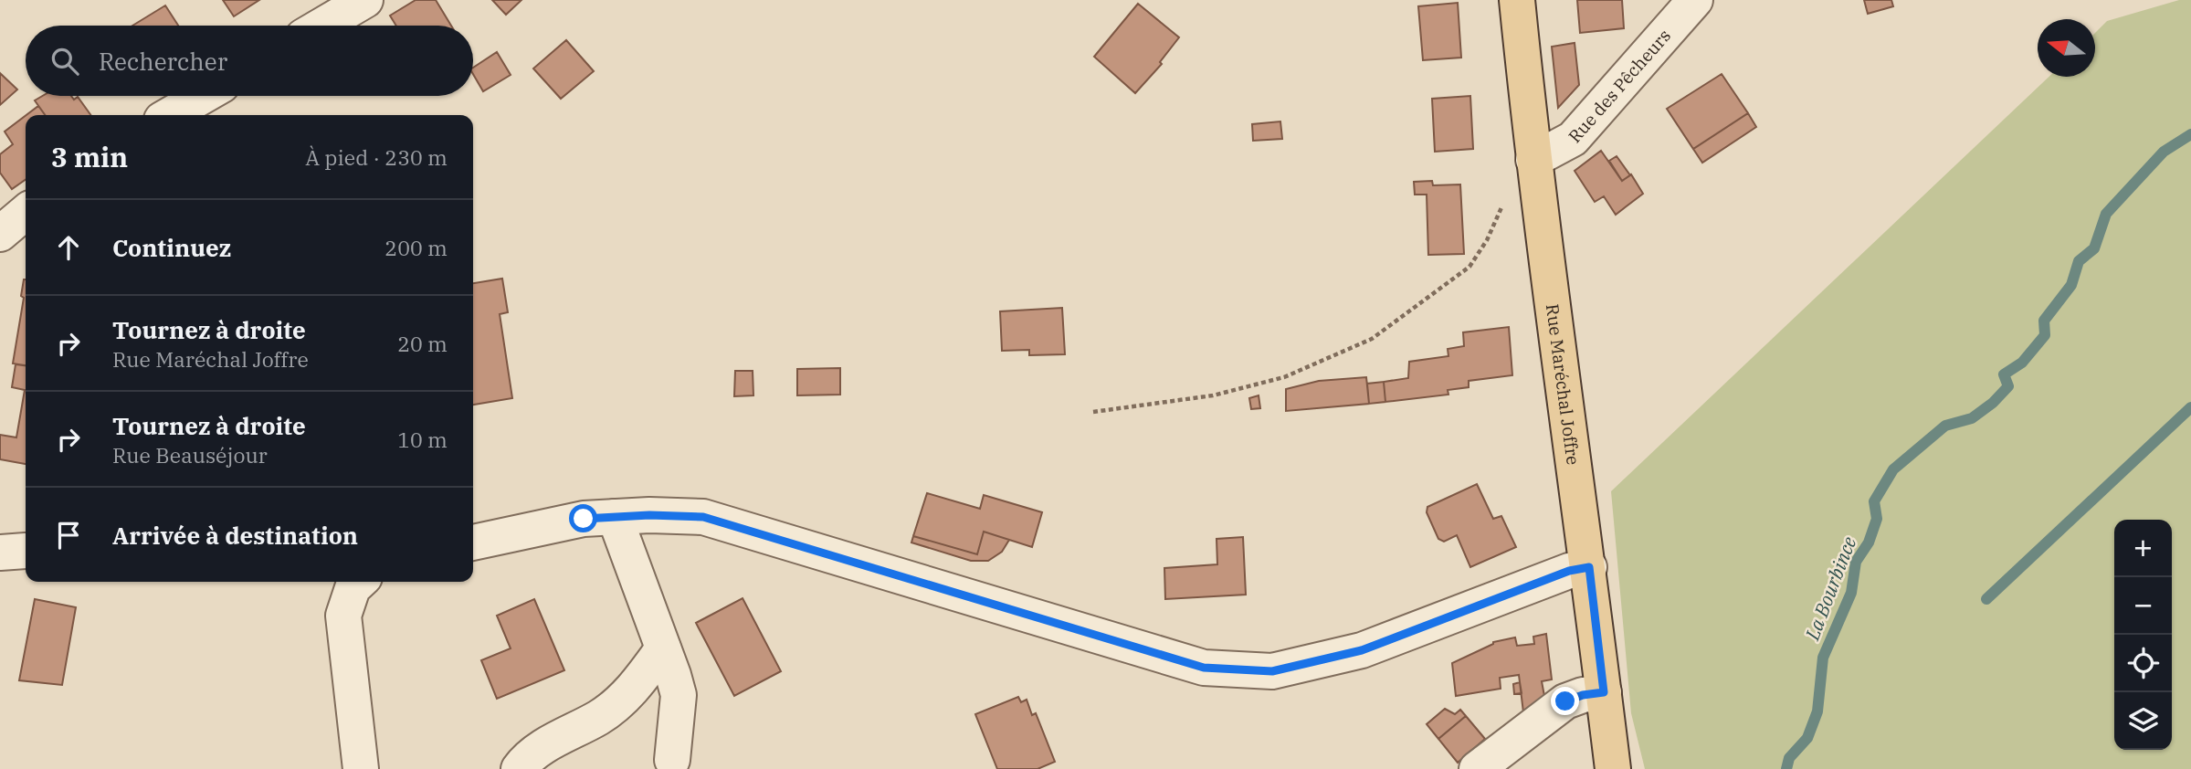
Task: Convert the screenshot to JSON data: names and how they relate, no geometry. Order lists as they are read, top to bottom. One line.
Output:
{"streets":{"main road":["Rue Maréchal Joffre"],"street":["Rue des Pêcheurs"]},"crossings":[["Rue des Pêcheurs","Rue Maréchal Joffre"]],"water":["La Bourbince"],"north":"left","page":{"search":"Rechercher","heading":["3 min","À pied · 230 m"],"list":[["Continuez","200 m"],["Tournez à droite","Rue Maréchal Joffre","20 m"],["Tournez à droite","Rue Beauséjour","10 m"],"Arrivée à destination"],"map_buttons":["+","−"]}}
